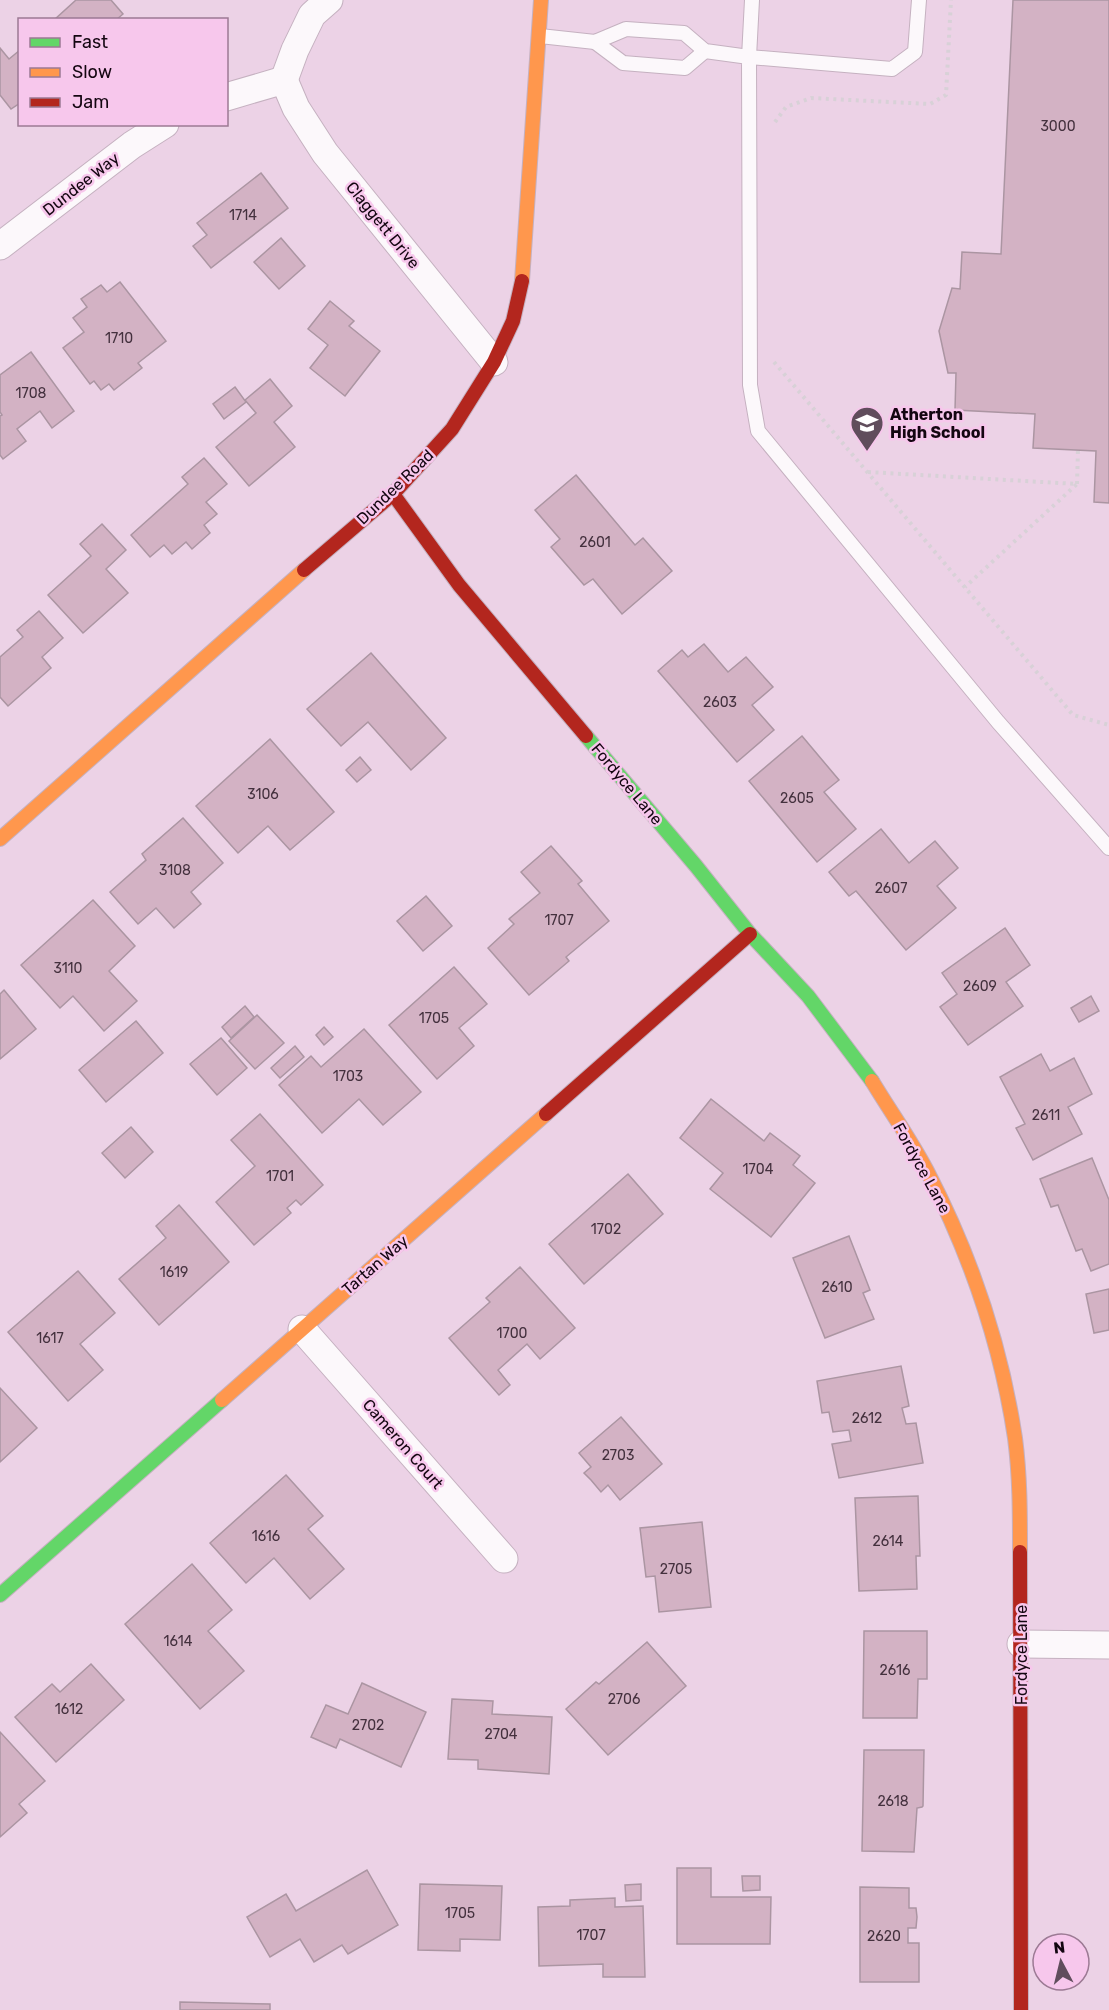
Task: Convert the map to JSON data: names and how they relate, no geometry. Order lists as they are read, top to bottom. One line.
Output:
{"streets":{"street":["Dundee Way","Claggett Drive","Dundee Road","Fordyce Lane","Tartan Way","Cameron Court"]},"crossings":[["Claggett Drive","Dundee Road"],["Dundee Road","Fordyce Lane"],["Fordyce Lane","Tartan Way"],["Tartan Way","Cameron Court"]],"places":{"school or university":["Atherton High School"]},"house_numbers":["3000","1714","1710","1708","2601","2603","3106","2605","3108","2607","1707","3110","2609","1705","1703","2611","1704","1701","1702","1619","2610","1700","1617","2612","2703","1616","2614","2705","1614","2616","2706","1612","2702","2704","2618","1705","1707","2620"],"legend":["Fast","Slow","Jam"],"north":"top"}
